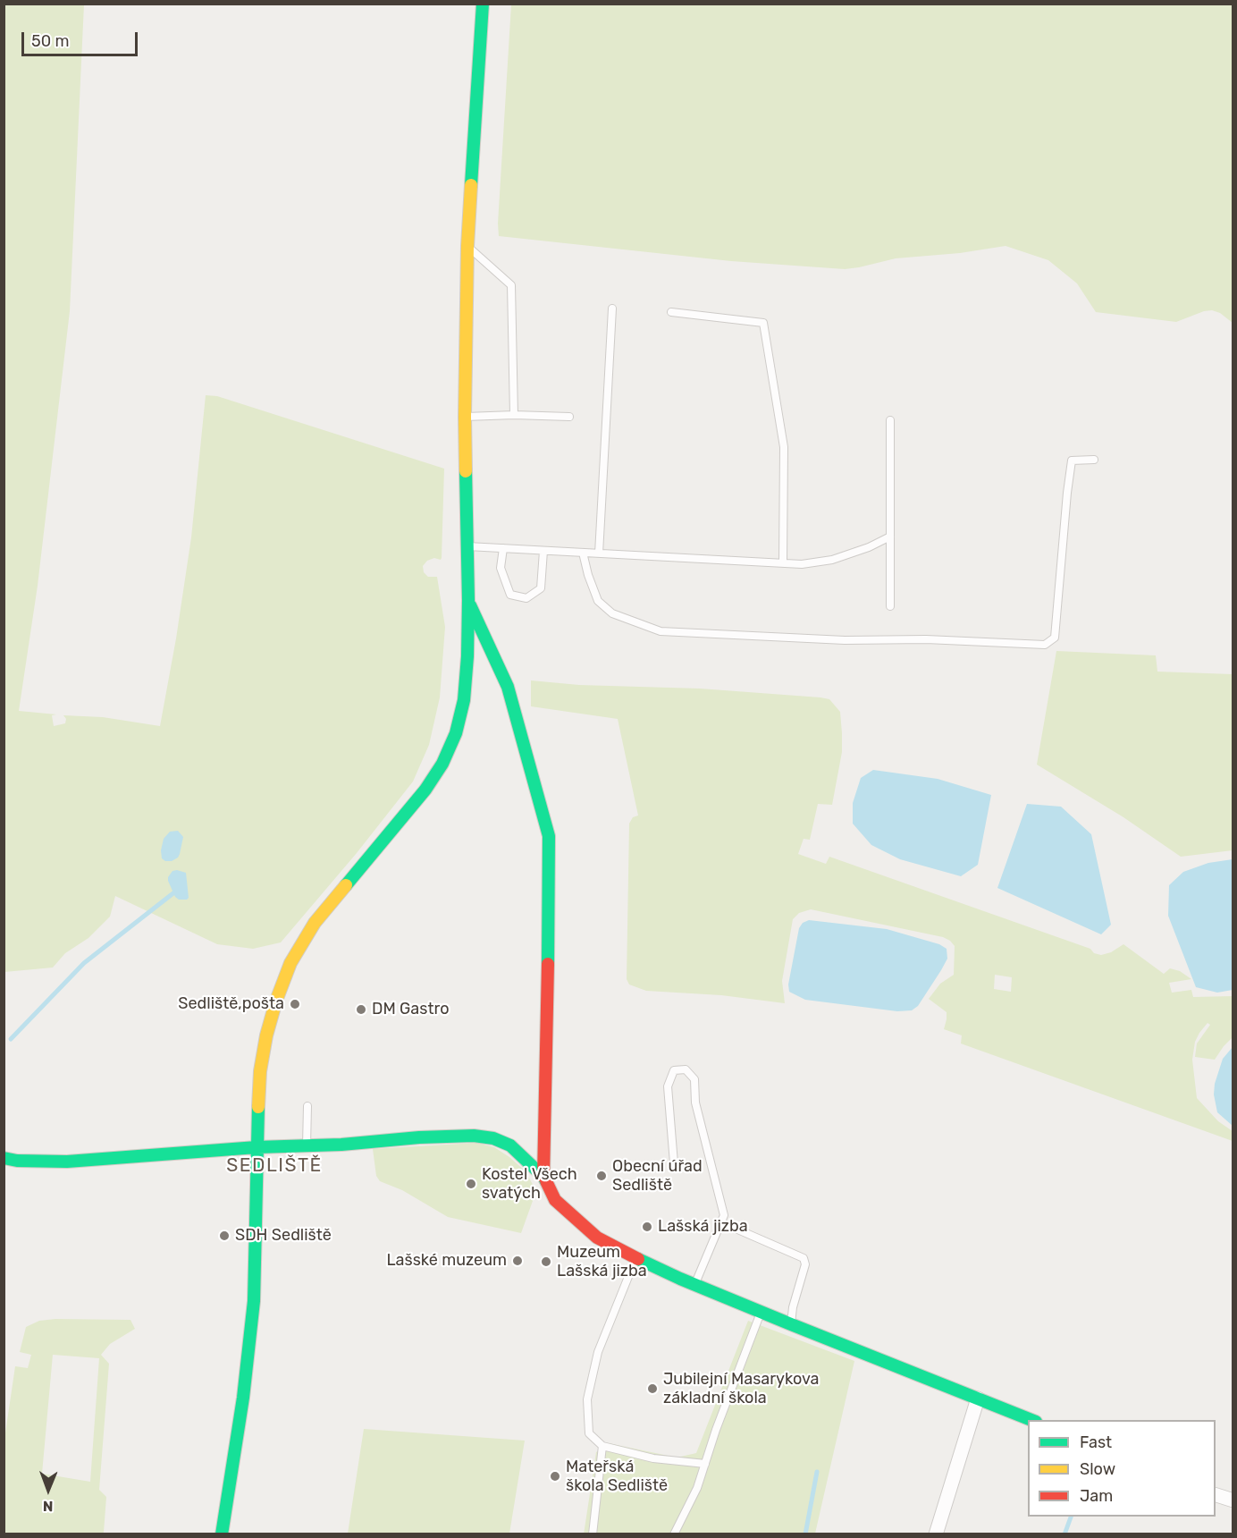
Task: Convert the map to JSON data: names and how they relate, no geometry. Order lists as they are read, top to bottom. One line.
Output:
{"districts":["SEDLIŠTĚ"],"places":["Sedliště,pošta","DM Gastro","Obecní úřad Sedliště","Kostel Všech svatých","Lašská jizba","SDH Sedliště","Lašské muzeum","Muzeum Lašská jizba","Jubilejní Masarykova základní škola","Mateřská škola Sedliště"],"legend":["Fast","Slow","Jam"],"scale_bar":"50 m","north":"bottom"}
